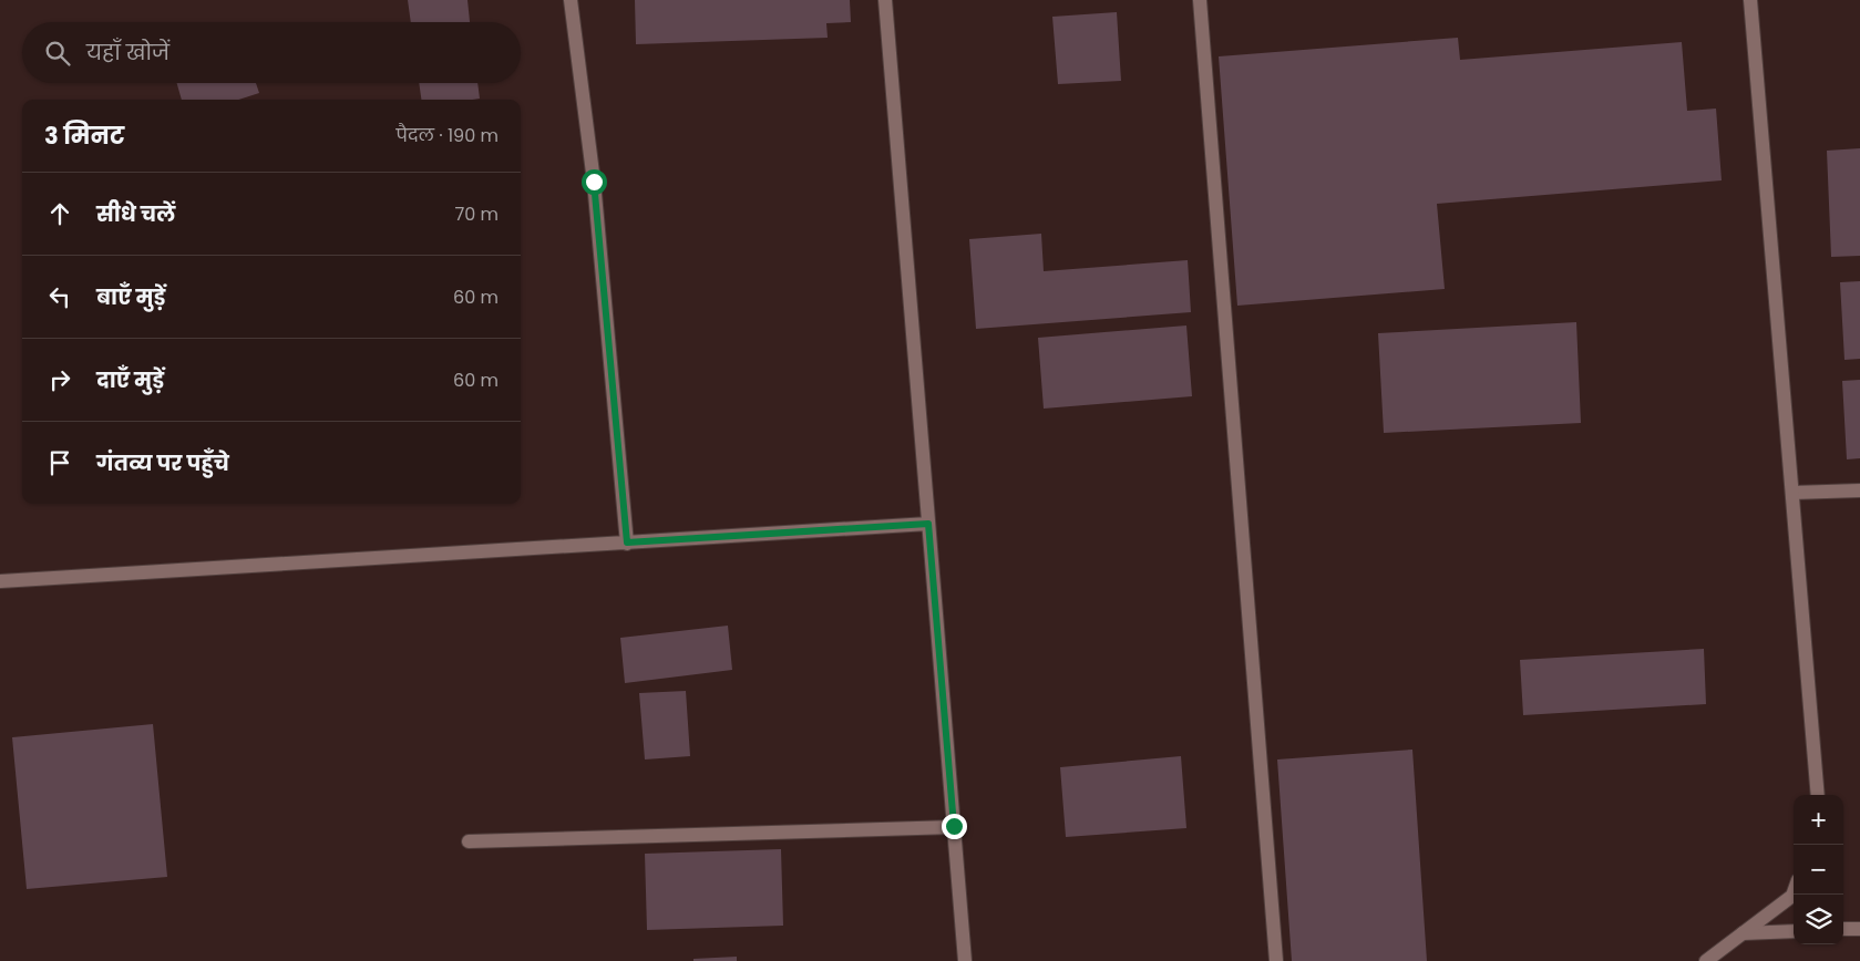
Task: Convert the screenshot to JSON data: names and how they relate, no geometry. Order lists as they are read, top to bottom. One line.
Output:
{"page":{"search":"यहाँ खोजें","heading":["3 मिनट","पैदल · 190 m"],"list":[["सीधे चलें","70 m"],["बाएँ मुड़ें","60 m"],["दाएँ मुड़ें","60 m"],"गंतव्य पर पहुँचे"],"map_buttons":["+","−"]}}
